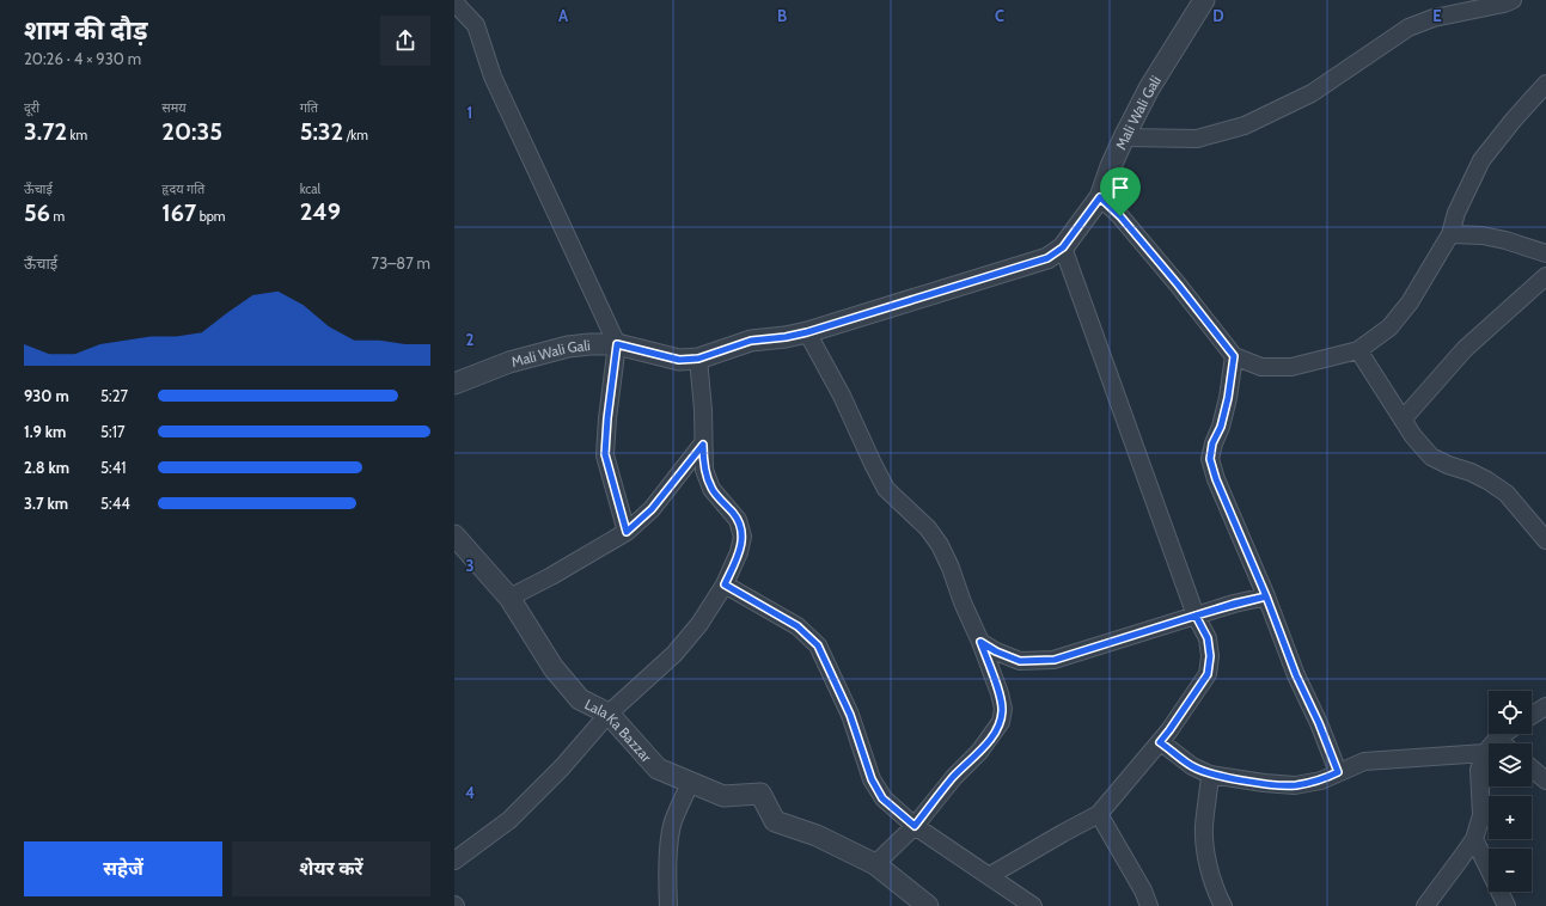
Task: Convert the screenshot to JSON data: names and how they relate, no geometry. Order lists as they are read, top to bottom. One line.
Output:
{"streets":{"street":["Mali Wali Gali","Lala Ka Bazzar"]},"page":{"heading":["शाम की दौड़","20:26 · 4 × 930 m"],"stats":[["दूरी","3.72 km"],["समय","20:35"],["गति","5:32 /km"],["ऊँचाई","56 m"],["हृदय गति","167 bpm"],["kcal","249"]],"chart":["ऊँचाई","73–87 m"],"list":[{"name":"930 m","note":"5:27"},{"name":"1.9 km","note":"5:17"},{"name":"2.8 km","note":"5:41"},{"name":"3.7 km","note":"5:44"}],"map_buttons":["+","−"],"buttons":["सहेजें","शेयर करें"]},"grid":{"columns":["A","B","C","D","E"],"rows":["1","2","3","4"]}}
